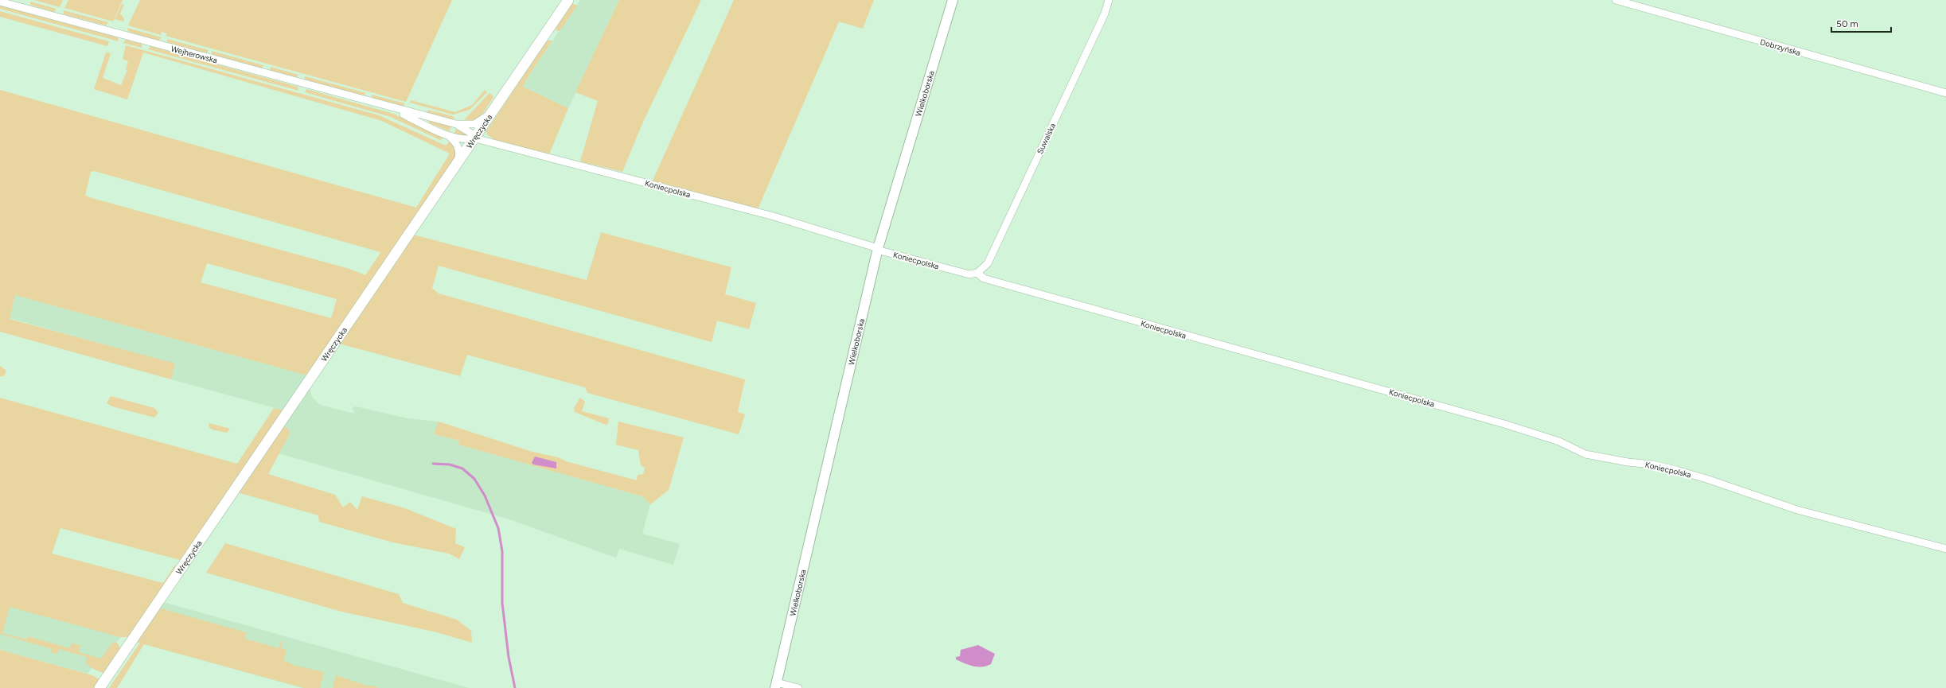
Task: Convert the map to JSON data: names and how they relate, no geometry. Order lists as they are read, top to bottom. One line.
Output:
{"streets":{"main road":["Wręczycka"],"street":["Dobrzyńska","Wejherowska","Wielkoborska","Suwalska","Koniecpolska"]},"crossings":[["Wielkoborska","Koniecpolska"],["Wręczycka","Koniecpolska"],["Suwalska","Koniecpolska"]],"scale_bar":"50 m"}
